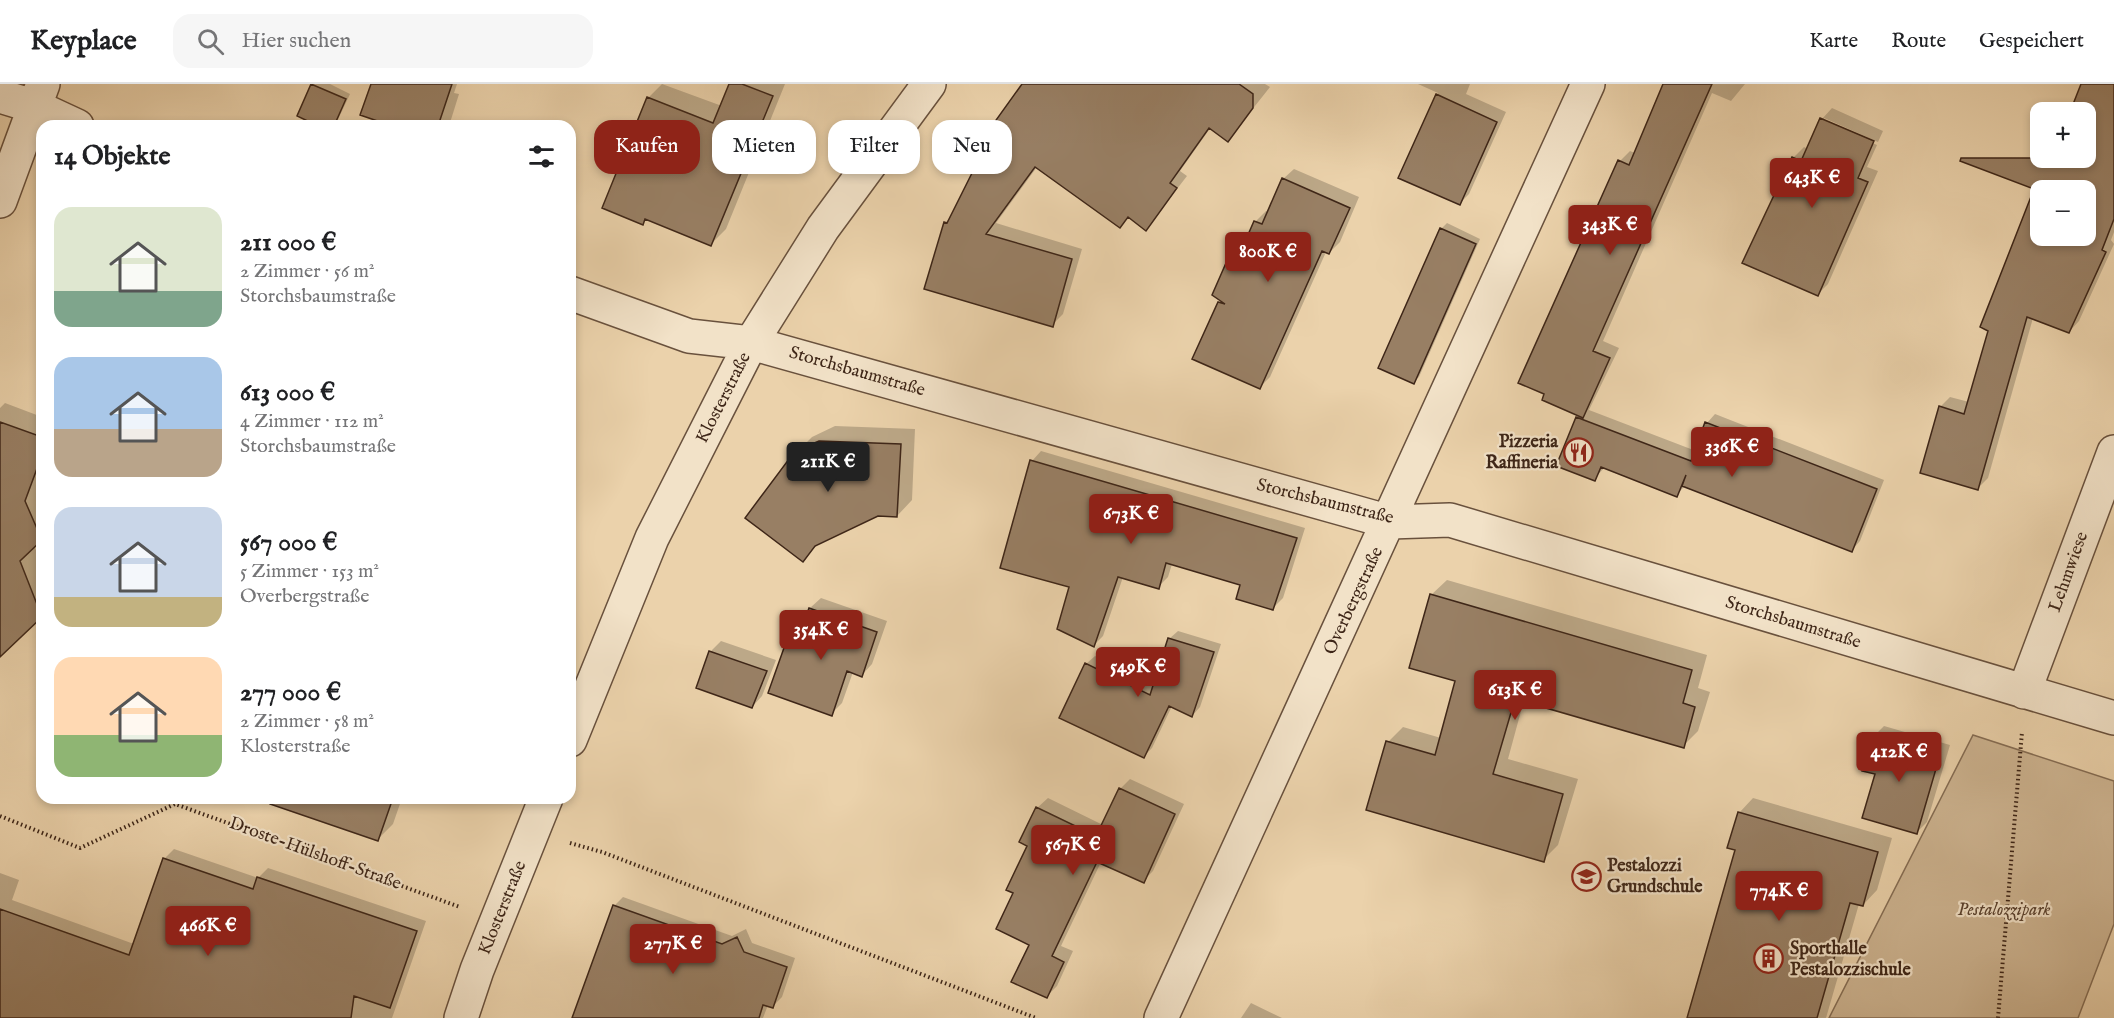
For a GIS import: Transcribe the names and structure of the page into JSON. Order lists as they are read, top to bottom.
{
  "streets": {
    "street": [
      "Storchsbaumstraße",
      "Klosterstraße",
      "Lehmwiese",
      "Overbergstraße"
    ],
    "path": ["Droste-Hülshoff-Straße"]
  },
  "crossings": [
    ["Storchsbaumstraße", "Klosterstraße"],
    ["Storchsbaumstraße", "Lehmwiese"],
    ["Storchsbaumstraße", "Overbergstraße"],
    ["Klosterstraße", "Droste-Hülshoff-Straße"]
  ],
  "parks": ["Pestalozzipark"],
  "places": {
    "restaurant": ["Pizzeria Raffineria"],
    "school or university": ["Pestalozzi Grundschule"],
    "building": ["Sporthalle Pestalozzischule"]
  },
  "page": {
    "header": "Keyplace",
    "search": "Hier suchen",
    "nav": ["Karte", "Route", "Gespeichert"],
    "map_buttons": ["+", "−"],
    "chip": [
      "Kaufen",
      "Mieten",
      "Filter",
      "Neu"
    ],
    "heading": "14 Objekte",
    "price": [
      "643K €",
      "343K €",
      "800K €",
      "336K €",
      "211K €",
      "673K €",
      "354K €",
      "549K €",
      "613K €",
      "412K €",
      "567K €",
      "774K €",
      "466K €",
      "277K €"
    ],
    "list": [
      {
        "name": "211 000 €",
        "note": "2 Zimmer · 56 m² · Storchsbaumstraße"
      },
      {
        "name": "613 000 €",
        "note": "4 Zimmer · 112 m² · Storchsbaumstraße"
      },
      {
        "name": "567 000 €",
        "note": "5 Zimmer · 153 m² · Overbergstraße"
      },
      {
        "name": "277 000 €",
        "note": "2 Zimmer · 58 m² · Klosterstraße"
      }
    ]
  }
}
